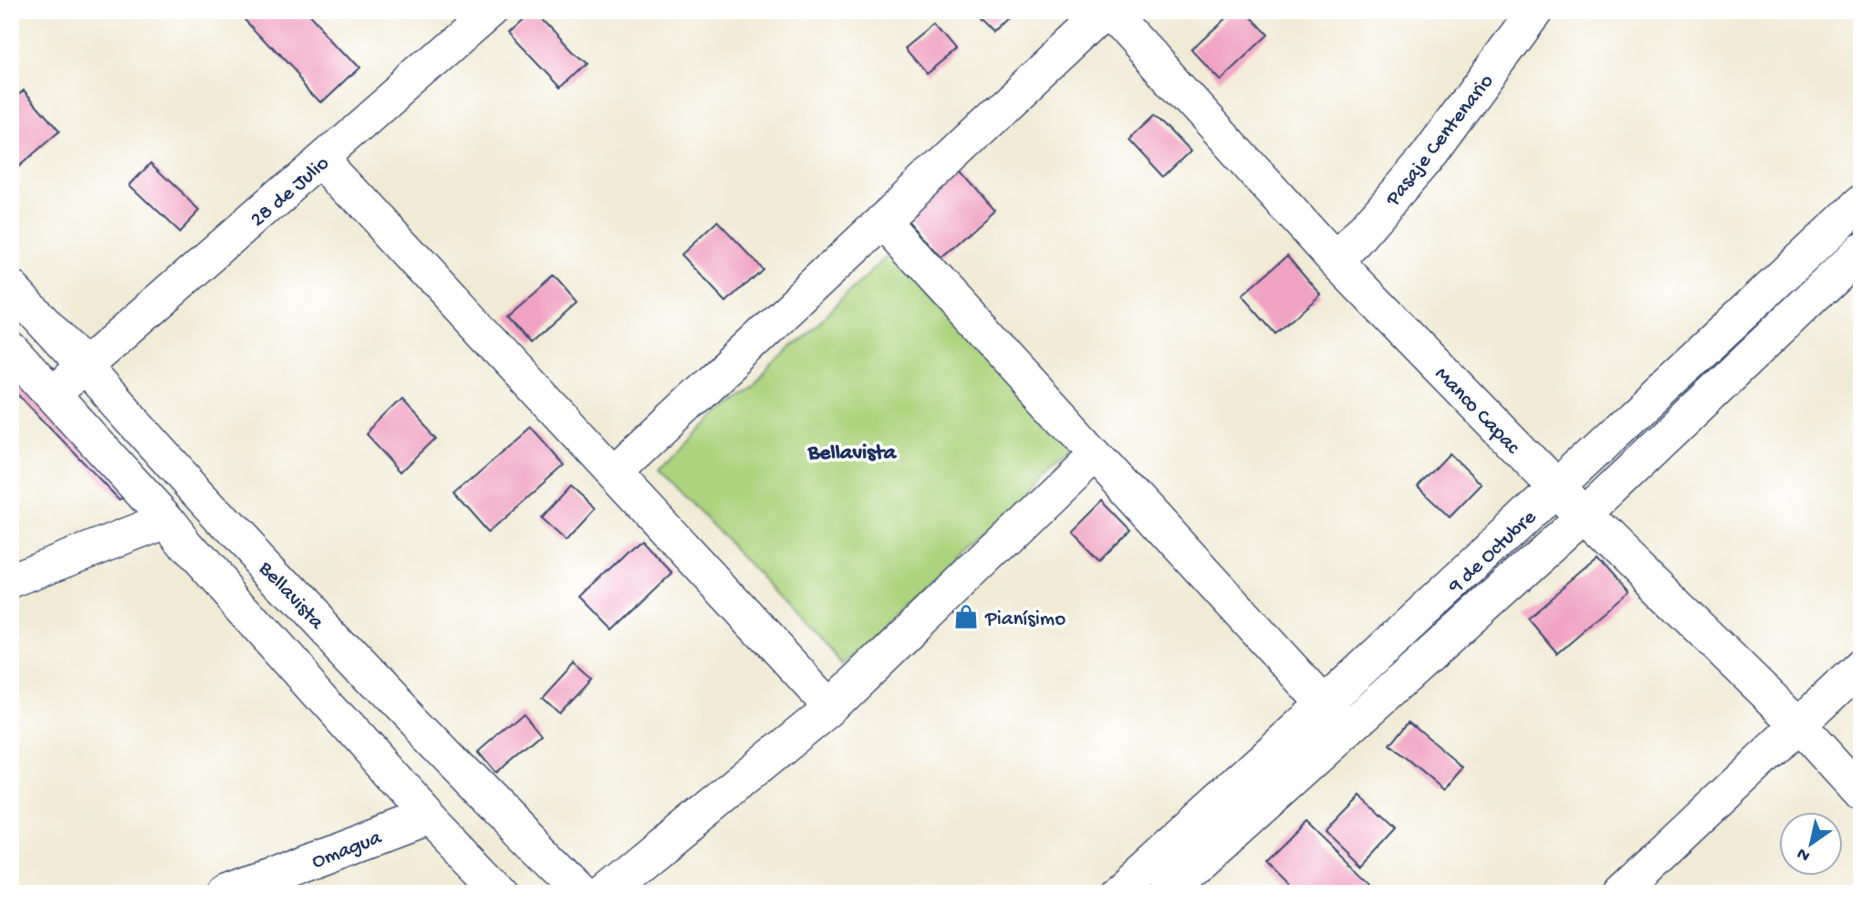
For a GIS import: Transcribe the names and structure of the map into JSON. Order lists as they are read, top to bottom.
{
  "streets": {
    "street": [
      "Pasaje Centenario",
      "28 de Julio",
      "Manco Capac",
      "9 de Octubre",
      "Bellavista",
      "Omagua"
    ]
  },
  "crossings": [
    ["Pasaje Centenario", "Manco Capac"],
    ["28 de Julio", "Bellavista"],
    ["Manco Capac", "9 de Octubre"]
  ],
  "districts": ["Bellavista"],
  "places": {
    "shop": ["Pianísimo"]
  },
  "north": "bottom left"
}
